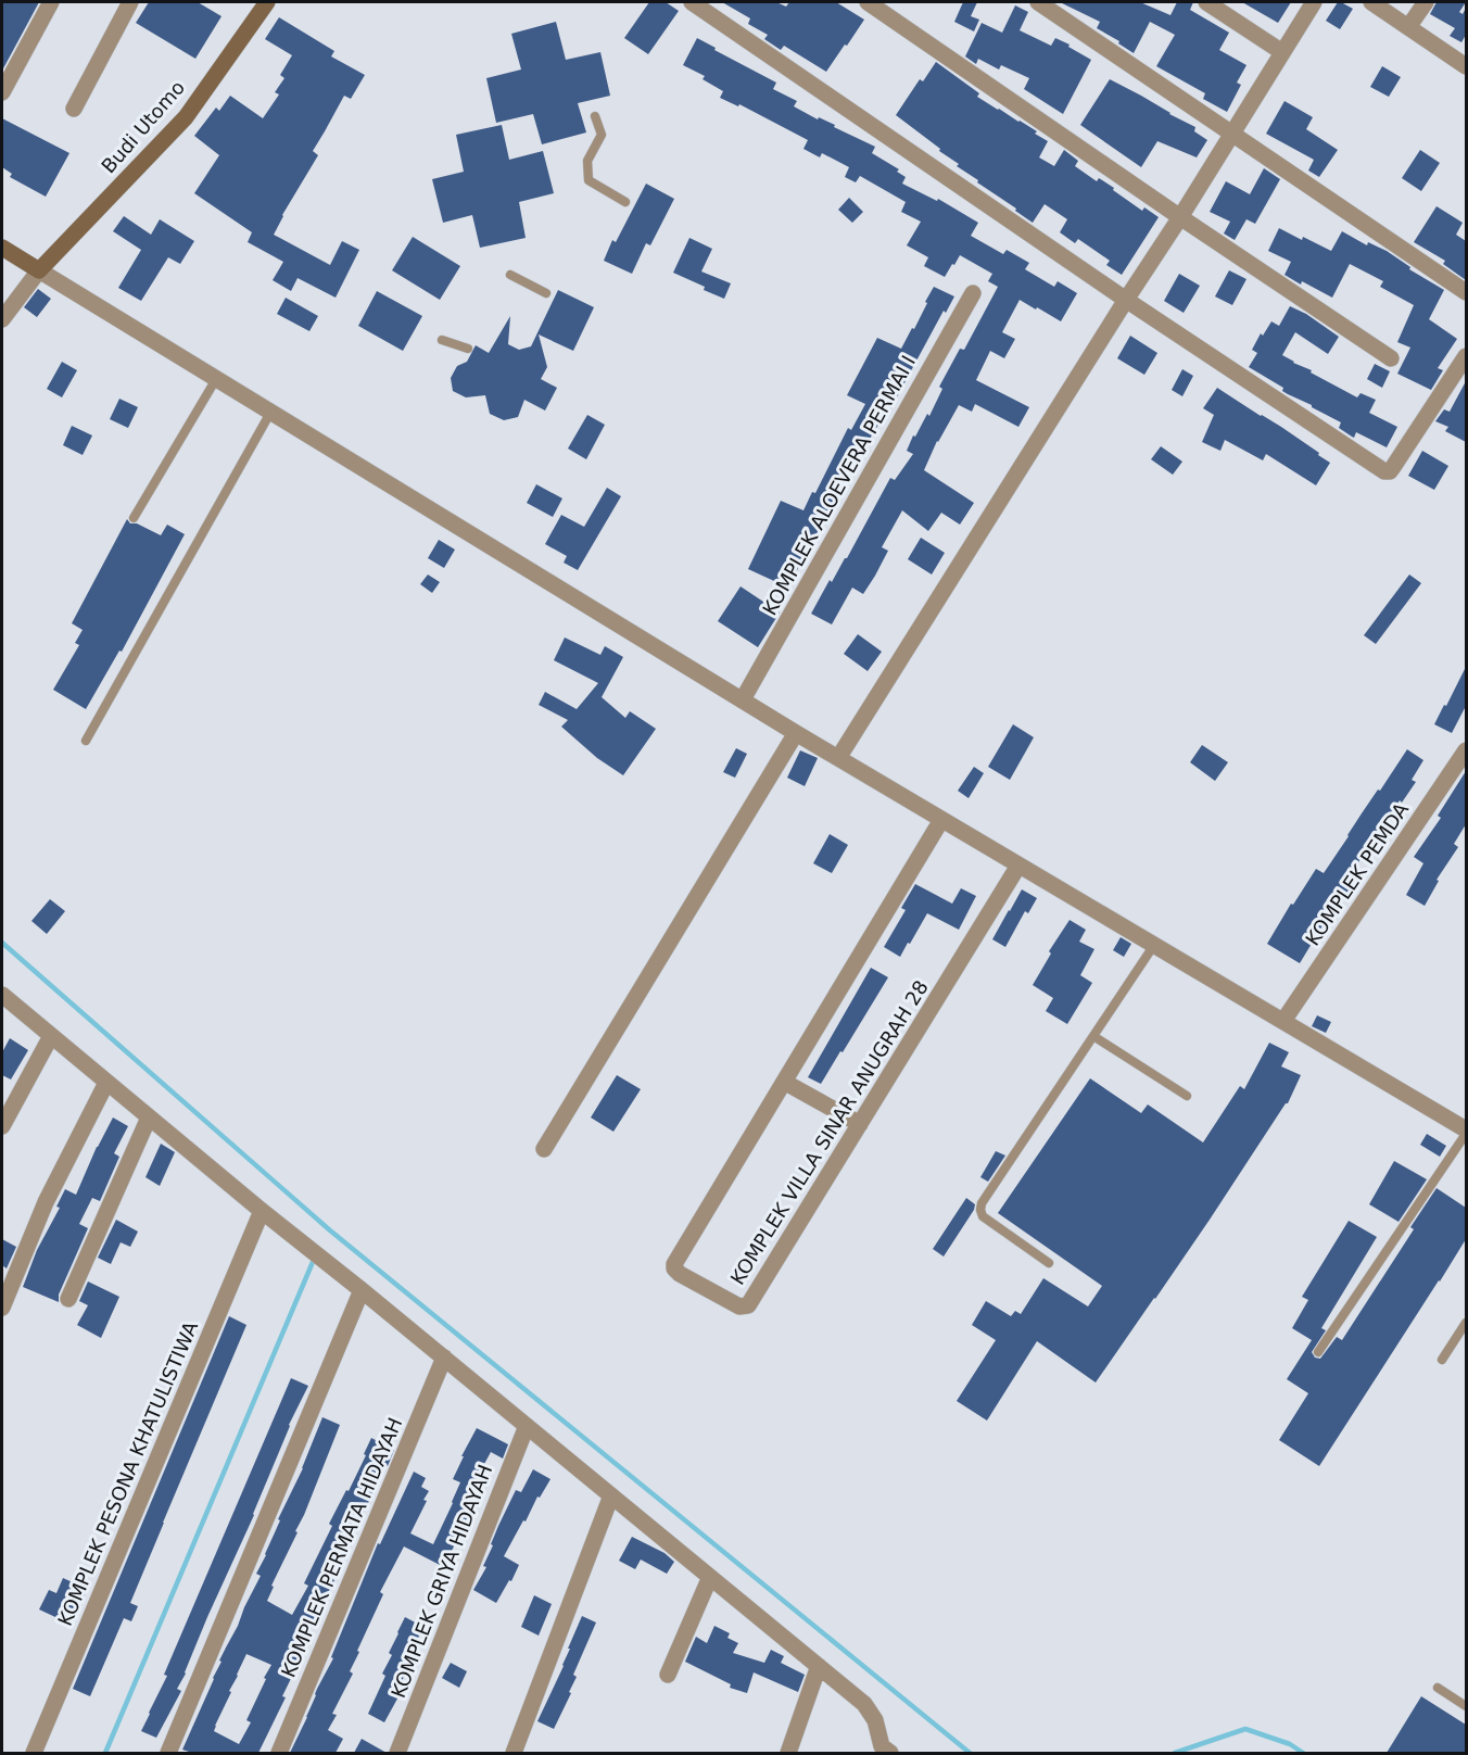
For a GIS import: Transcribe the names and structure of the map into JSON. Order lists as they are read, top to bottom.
{
  "streets": {
    "street": [
      "Budi Utomo",
      "KOMPLEK ALOEVERA PERMAI I",
      "KOMPLEK PEMDA",
      "KOMPLEK VILLA SINAR ANUGRAH 28",
      "KOMPLEK PESONA KHATULISTIWA",
      "KOMPLEK PERMATA HIDAYAH",
      "KOMPLEK GRIYA HIDAYAH"
    ]
  }
}
